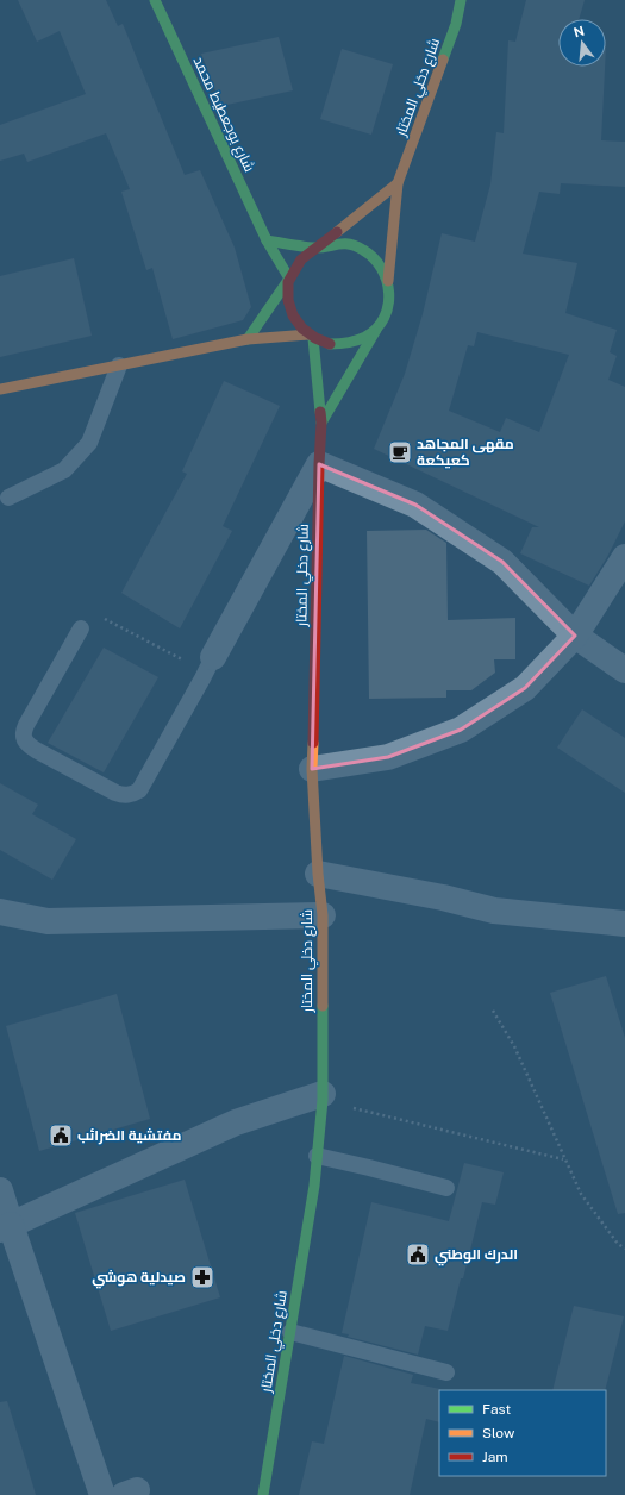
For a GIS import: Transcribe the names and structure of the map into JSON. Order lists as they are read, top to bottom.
{
  "streets": {
    "main road": ["شارع دخلي المختار", "شارع بوجعطيط محمد"]
  },
  "crossings": [
    ["شارع دخلي المختار", "شارع بوجعطيط محمد"]
  ],
  "places": {
    "cafe": ["مقهى المجاهد كعيكعة"],
    "public building": ["مفتشية الضرائب", "الدرك الوطني"],
    "pharmacy": ["صيدلية هوشي"]
  },
  "legend": ["Fast", "Slow", "Jam"],
  "north": "top"
}
